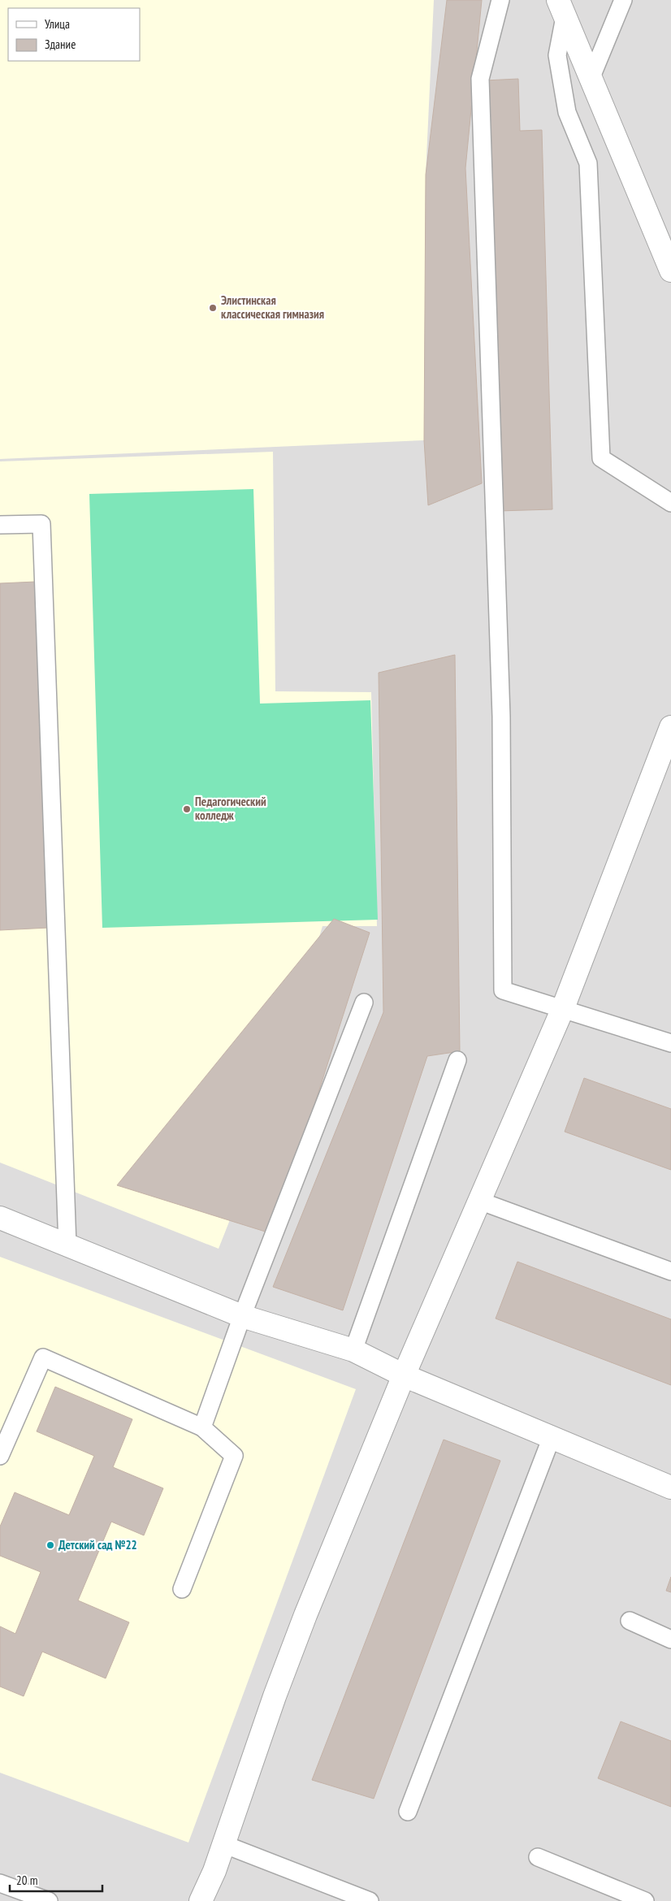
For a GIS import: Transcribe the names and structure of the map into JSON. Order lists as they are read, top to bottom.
{
  "places": ["Элистинская классическая гимназия", "Педагогический колледж", "Детский сад №22"],
  "legend": ["Улица", "Здание"],
  "scale_bar": "20 m"
}
